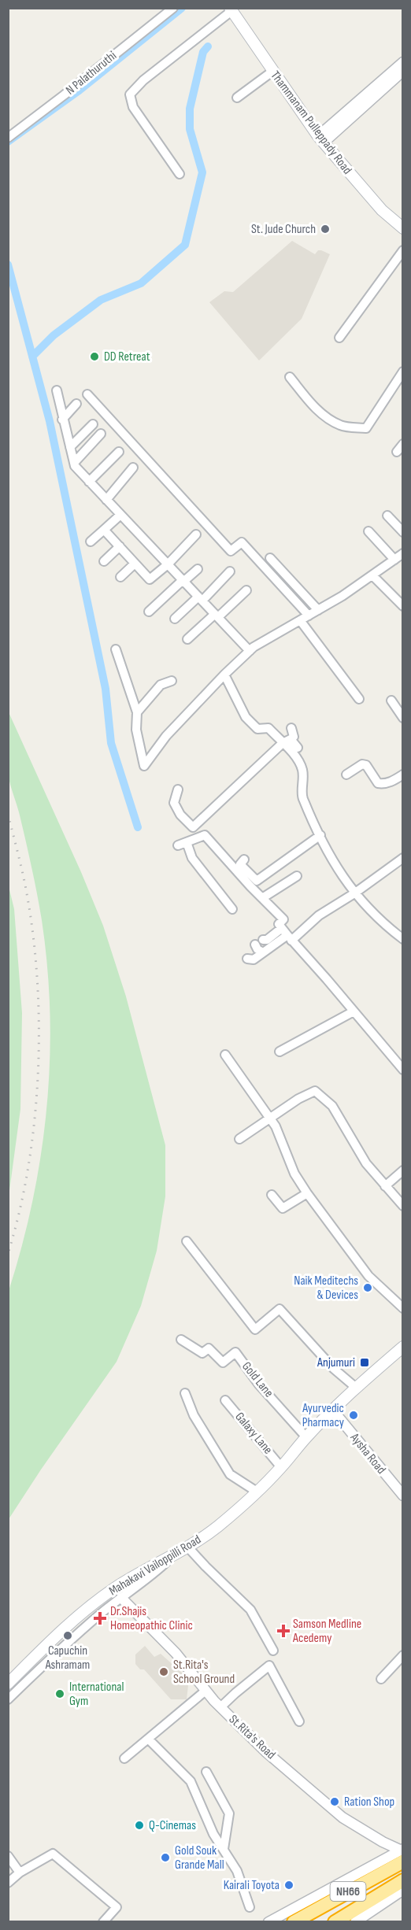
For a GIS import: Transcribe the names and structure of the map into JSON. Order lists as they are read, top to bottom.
{
  "streets": {
    "highway": ["NH66"],
    "main road": ["Thammanam Pulleppady Road", "Mahakavi Vailoppilli Road"],
    "street": [
      "N Palathuruthi",
      "Gold Lane",
      "Galaxy Lane",
      "Aysha Road",
      "St.Rita's Road"
    ]
  },
  "crossings": [
    ["Gold Lane", "Mahakavi Vailoppilli Road"],
    ["Galaxy Lane", "Mahakavi Vailoppilli Road"],
    ["Aysha Road", "Mahakavi Vailoppilli Road"],
    ["St.Rita's Road", "NH66"]
  ],
  "places": {
    "other": [
      "St. Jude Church",
      "DD Retreat",
      "Naik Meditechs & Devices",
      "Ayurvedic Pharmacy",
      "Capuchin Ashramam",
      "St.Rita's School Ground",
      "International Gym",
      "Ration Shop",
      "Q-Cinemas",
      "Gold Souk Grande Mall",
      "Kairali Toyota"
    ],
    "transit": ["Anjumuri"],
    "health": ["Dr.Shajis Homeopathic Clinic", "Samson Medline Acedemy"]
  }
}
